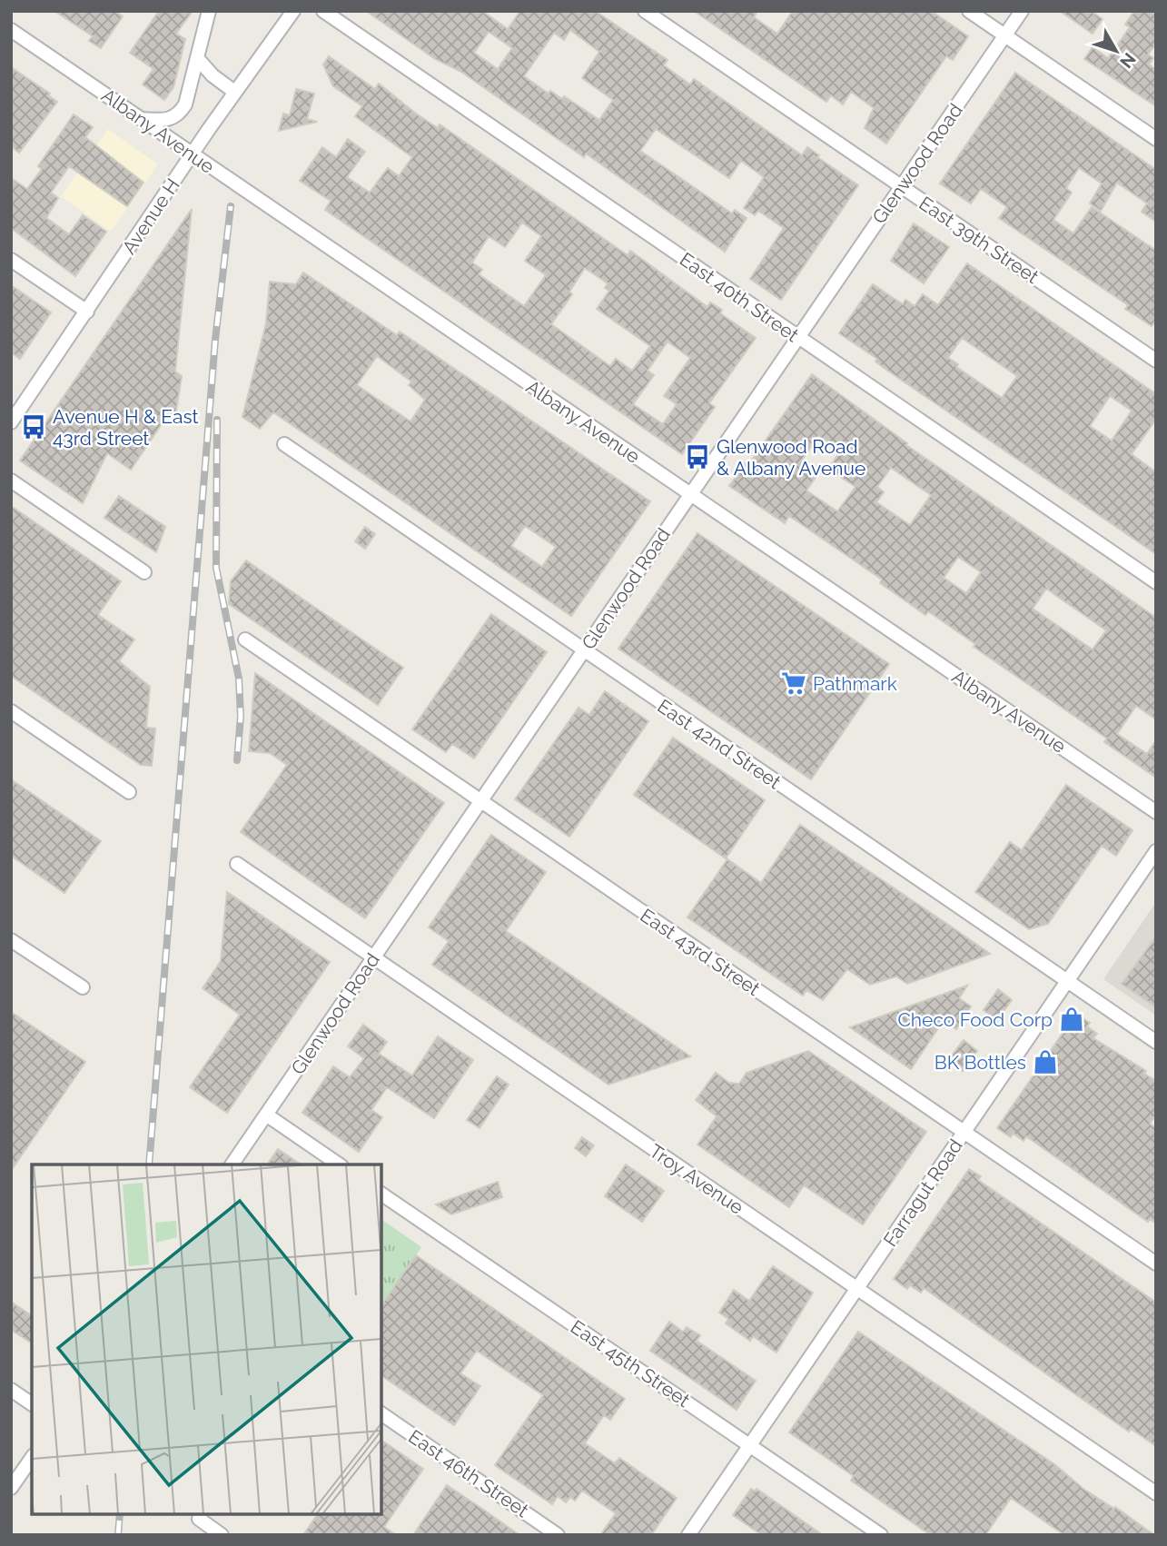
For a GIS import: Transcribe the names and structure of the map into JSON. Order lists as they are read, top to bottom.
{
  "streets": {
    "street": [
      "Albany Avenue",
      "Glenwood Road",
      "Avenue H",
      "East 39th Street",
      "East 40th Street",
      "East 42nd Street",
      "East 43rd Street",
      "Troy Avenue",
      "Farragut Road",
      "East 45th Street",
      "East 46th Street"
    ]
  },
  "crossings": [
    ["Albany Avenue", "Glenwood Road"],
    ["Albany Avenue", "Avenue H"],
    ["Glenwood Road", "East 39th Street"],
    ["Glenwood Road", "East 40th Street"],
    ["Glenwood Road", "East 42nd Street"],
    ["Glenwood Road", "East 43rd Street"],
    ["Glenwood Road", "Troy Avenue"],
    ["East 42nd Street", "Farragut Road"],
    ["East 43rd Street", "Farragut Road"],
    ["Troy Avenue", "Farragut Road"],
    ["Farragut Road", "East 45th Street"]
  ],
  "places": {
    "bus stop": ["Avenue H & East 43rd Street", "Glenwood Road & Albany Avenue"],
    "supermarket": ["Pathmark"],
    "shop": ["Checo Food Corp", "BK Bottles"]
  },
  "north": "bottom right"
}
